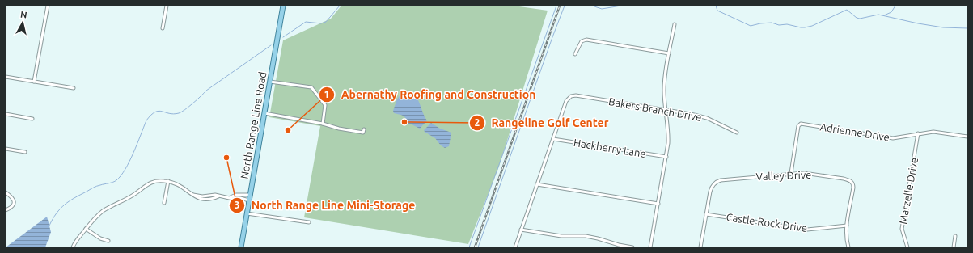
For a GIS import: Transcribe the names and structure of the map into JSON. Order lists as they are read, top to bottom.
{
  "streets": {
    "main road": ["North Range Line Road"],
    "street": [
      "Bakers Branch Drive",
      "Adrienne Drive",
      "Hackberry Lane",
      "Valley Drive",
      "Marzelle Drive",
      "Castle Rock Drive"
    ]
  },
  "crossings": [
    ["Bakers Branch Drive", "Hackberry Lane"],
    ["Adrienne Drive", "Valley Drive"],
    ["Adrienne Drive", "Marzelle Drive"],
    ["Valley Drive", "Castle Rock Drive"]
  ],
  "places": ["Rangeline Golf Center", "Abernathy Roofing and Construction", "North Range Line Mini-Storage"],
  "north": "top"
}
